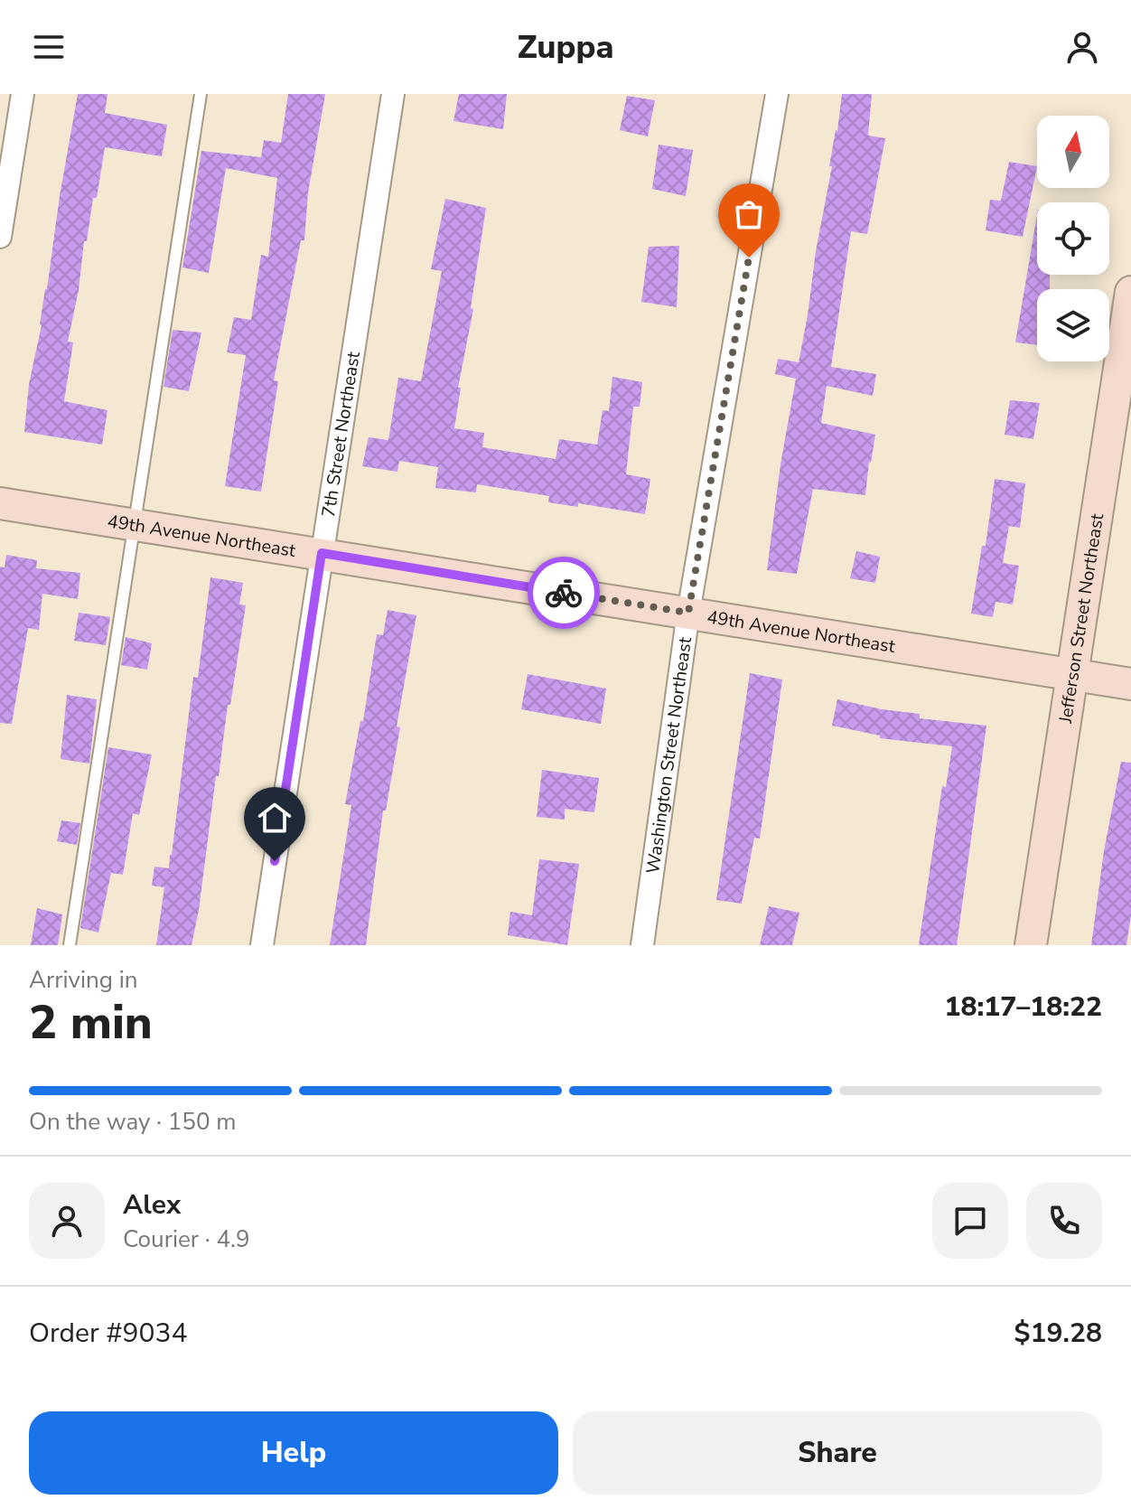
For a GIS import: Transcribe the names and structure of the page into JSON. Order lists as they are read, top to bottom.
{
  "streets": {
    "street": [
      "7th Street Northeast",
      "49th Avenue Northeast",
      "Jefferson Street Northeast",
      "Washington Street Northeast"
    ]
  },
  "crossings": [
    ["7th Street Northeast", "49th Avenue Northeast"],
    ["49th Avenue Northeast", "Jefferson Street Northeast"],
    ["49th Avenue Northeast", "Washington Street Northeast"]
  ],
  "north": "top",
  "page": {
    "header": "Zuppa",
    "heading": ["2 min", "Arriving in", "18:17–18:22"],
    "panel": [
      "Alex",
      "Courier · 4.9",
      "Order #9034",
      "$19.28"
    ],
    "bar": "On the way · 150 m",
    "buttons": ["Help", "Share"]
  }
}
